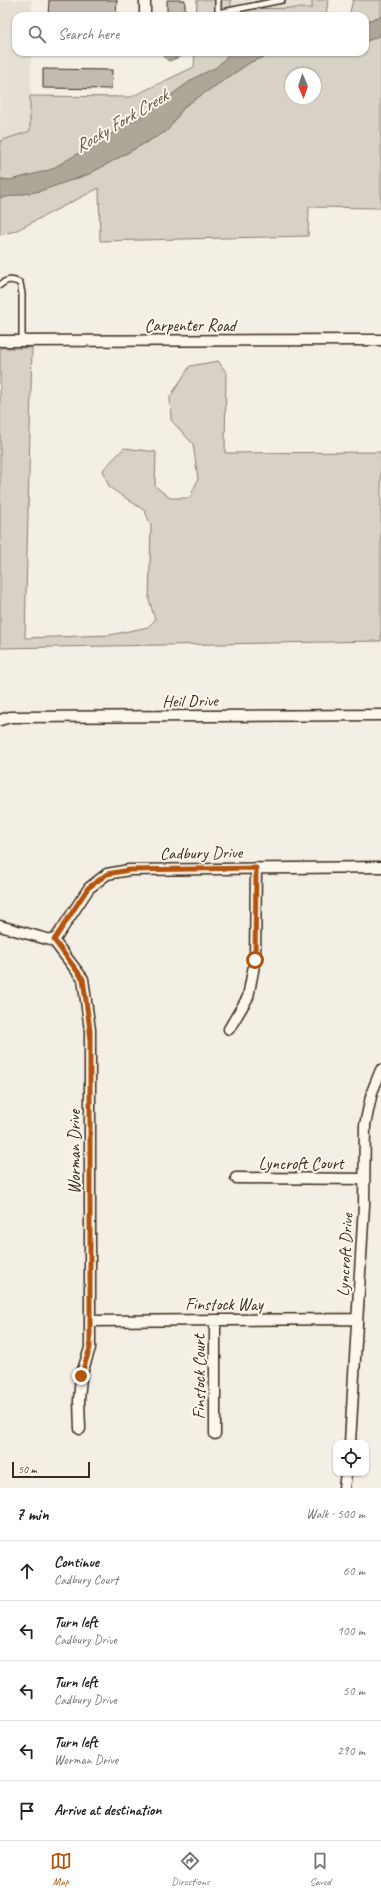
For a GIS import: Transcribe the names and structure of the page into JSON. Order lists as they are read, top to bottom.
{
  "streets": {
    "street": [
      "Carpenter Road",
      "Heil Drive",
      "Cadbury Drive",
      "Worman Drive",
      "Lyncroft Court",
      "Lyncroft Drive",
      "Finstock Way",
      "Finstock Court"
    ]
  },
  "crossings": [
    ["Cadbury Drive", "Worman Drive"],
    ["Worman Drive", "Finstock Way"],
    ["Lyncroft Court", "Lyncroft Drive"],
    ["Lyncroft Drive", "Finstock Way"],
    ["Finstock Way", "Finstock Court"]
  ],
  "water": ["Rocky Fork Creek"],
  "scale_bar": "50 m",
  "north": "bottom",
  "page": {
    "search": "Search here",
    "scale": "50 m",
    "heading": ["7 min", "Walk · 500 m"],
    "list": [
      ["Continue", "Cadbury Court", "60 m"],
      ["Turn left", "Cadbury Drive", "100 m"],
      ["Turn left", "Cadbury Drive", "50 m"],
      ["Turn left", "Worman Drive", "290 m"],
      "Arrive at destination"
    ],
    "nav": ["Map", "Directions", "Saved"]
  }
}
